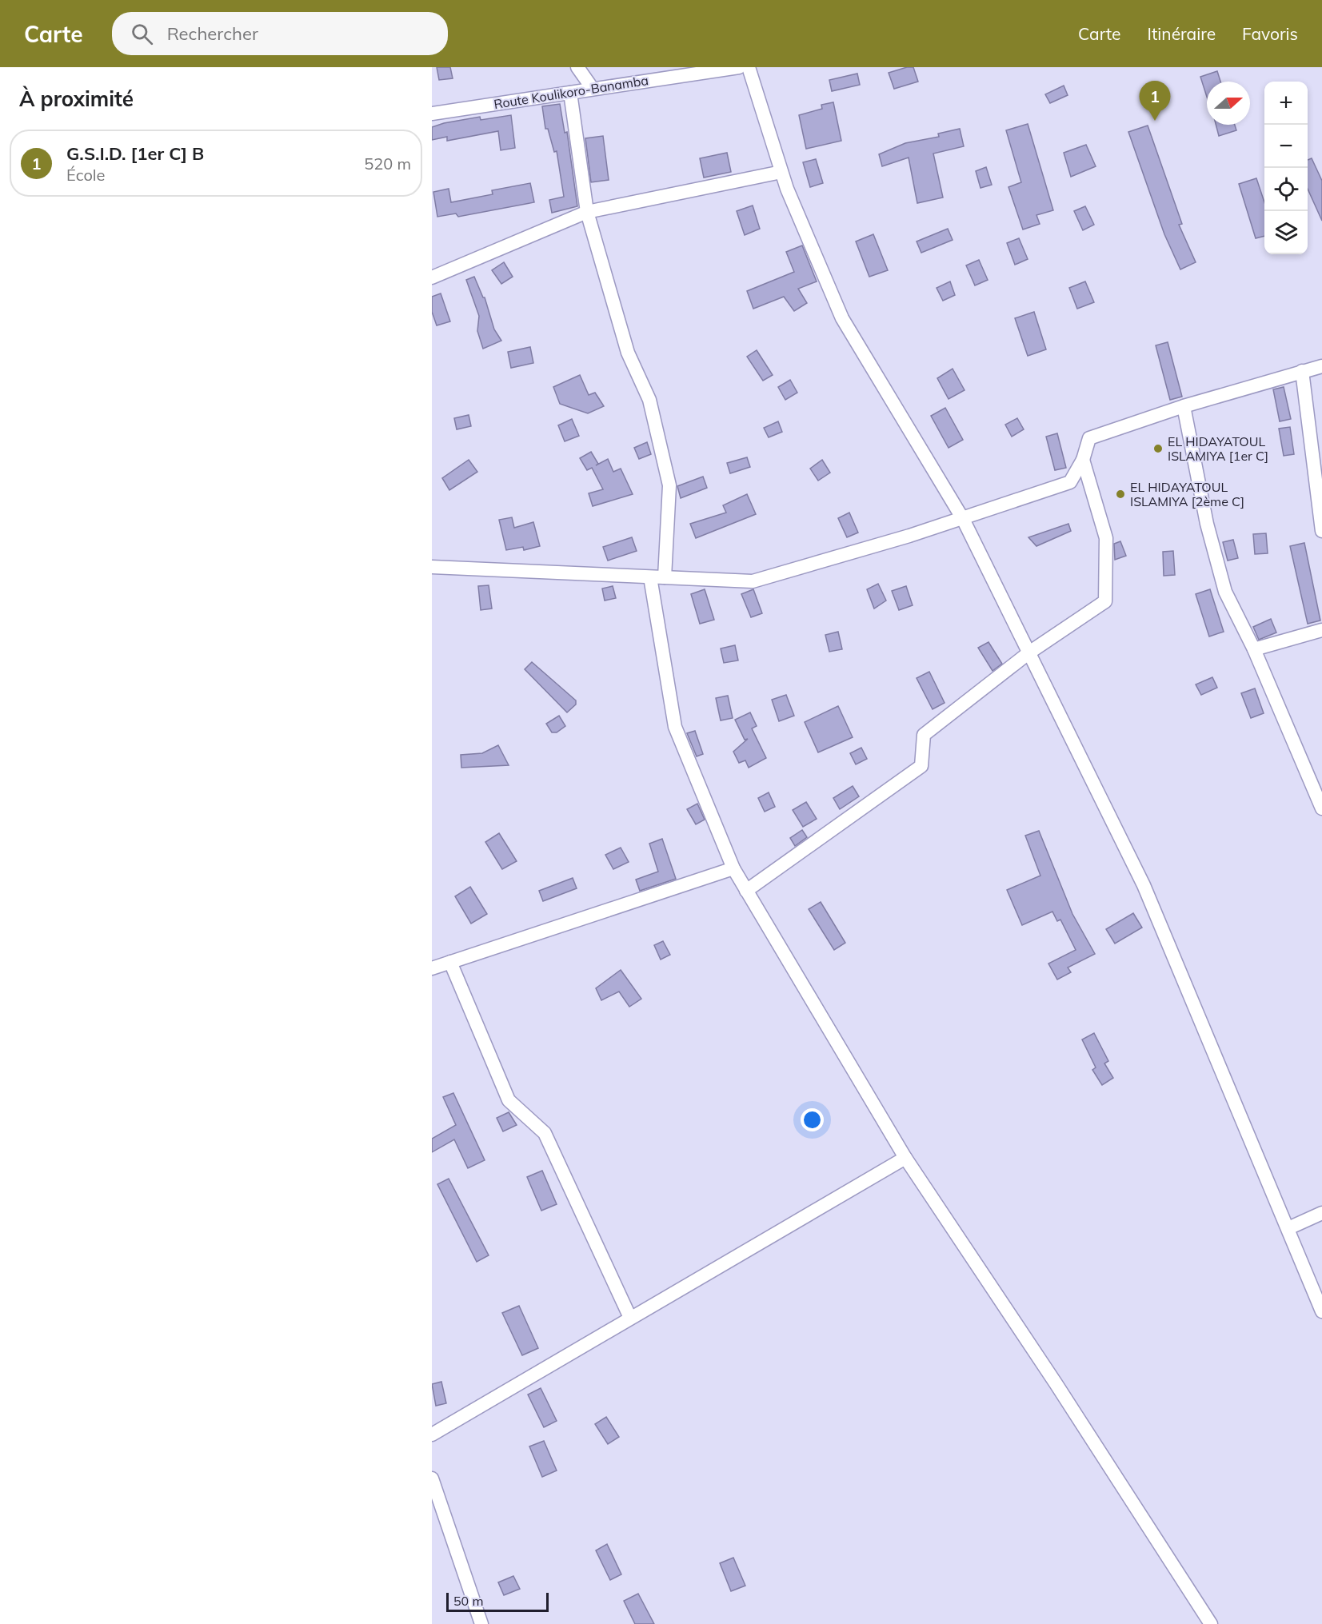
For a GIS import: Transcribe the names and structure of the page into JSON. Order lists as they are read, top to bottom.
{
  "streets": {
    "street": ["Route Koulikoro-Banamba"]
  },
  "places": ["EL HIDAYATOUL ISLAMIYA [1er C]", "EL HIDAYATOUL ISLAMIYA [2ème C]"],
  "scale_bar": "50 m",
  "north": "right",
  "page": {
    "header": "Carte",
    "search": "Rechercher",
    "nav": ["Carte", "Itinéraire", "Favoris"],
    "heading": "À proximité",
    "pins": "1",
    "map_buttons": ["+", "−"],
    "list": [
      {
        "mark": "1",
        "name": "G.S.I.D. [1er C] B",
        "note": "École",
        "value": "520 m"
      }
    ],
    "scale": "50 m"
  }
}
